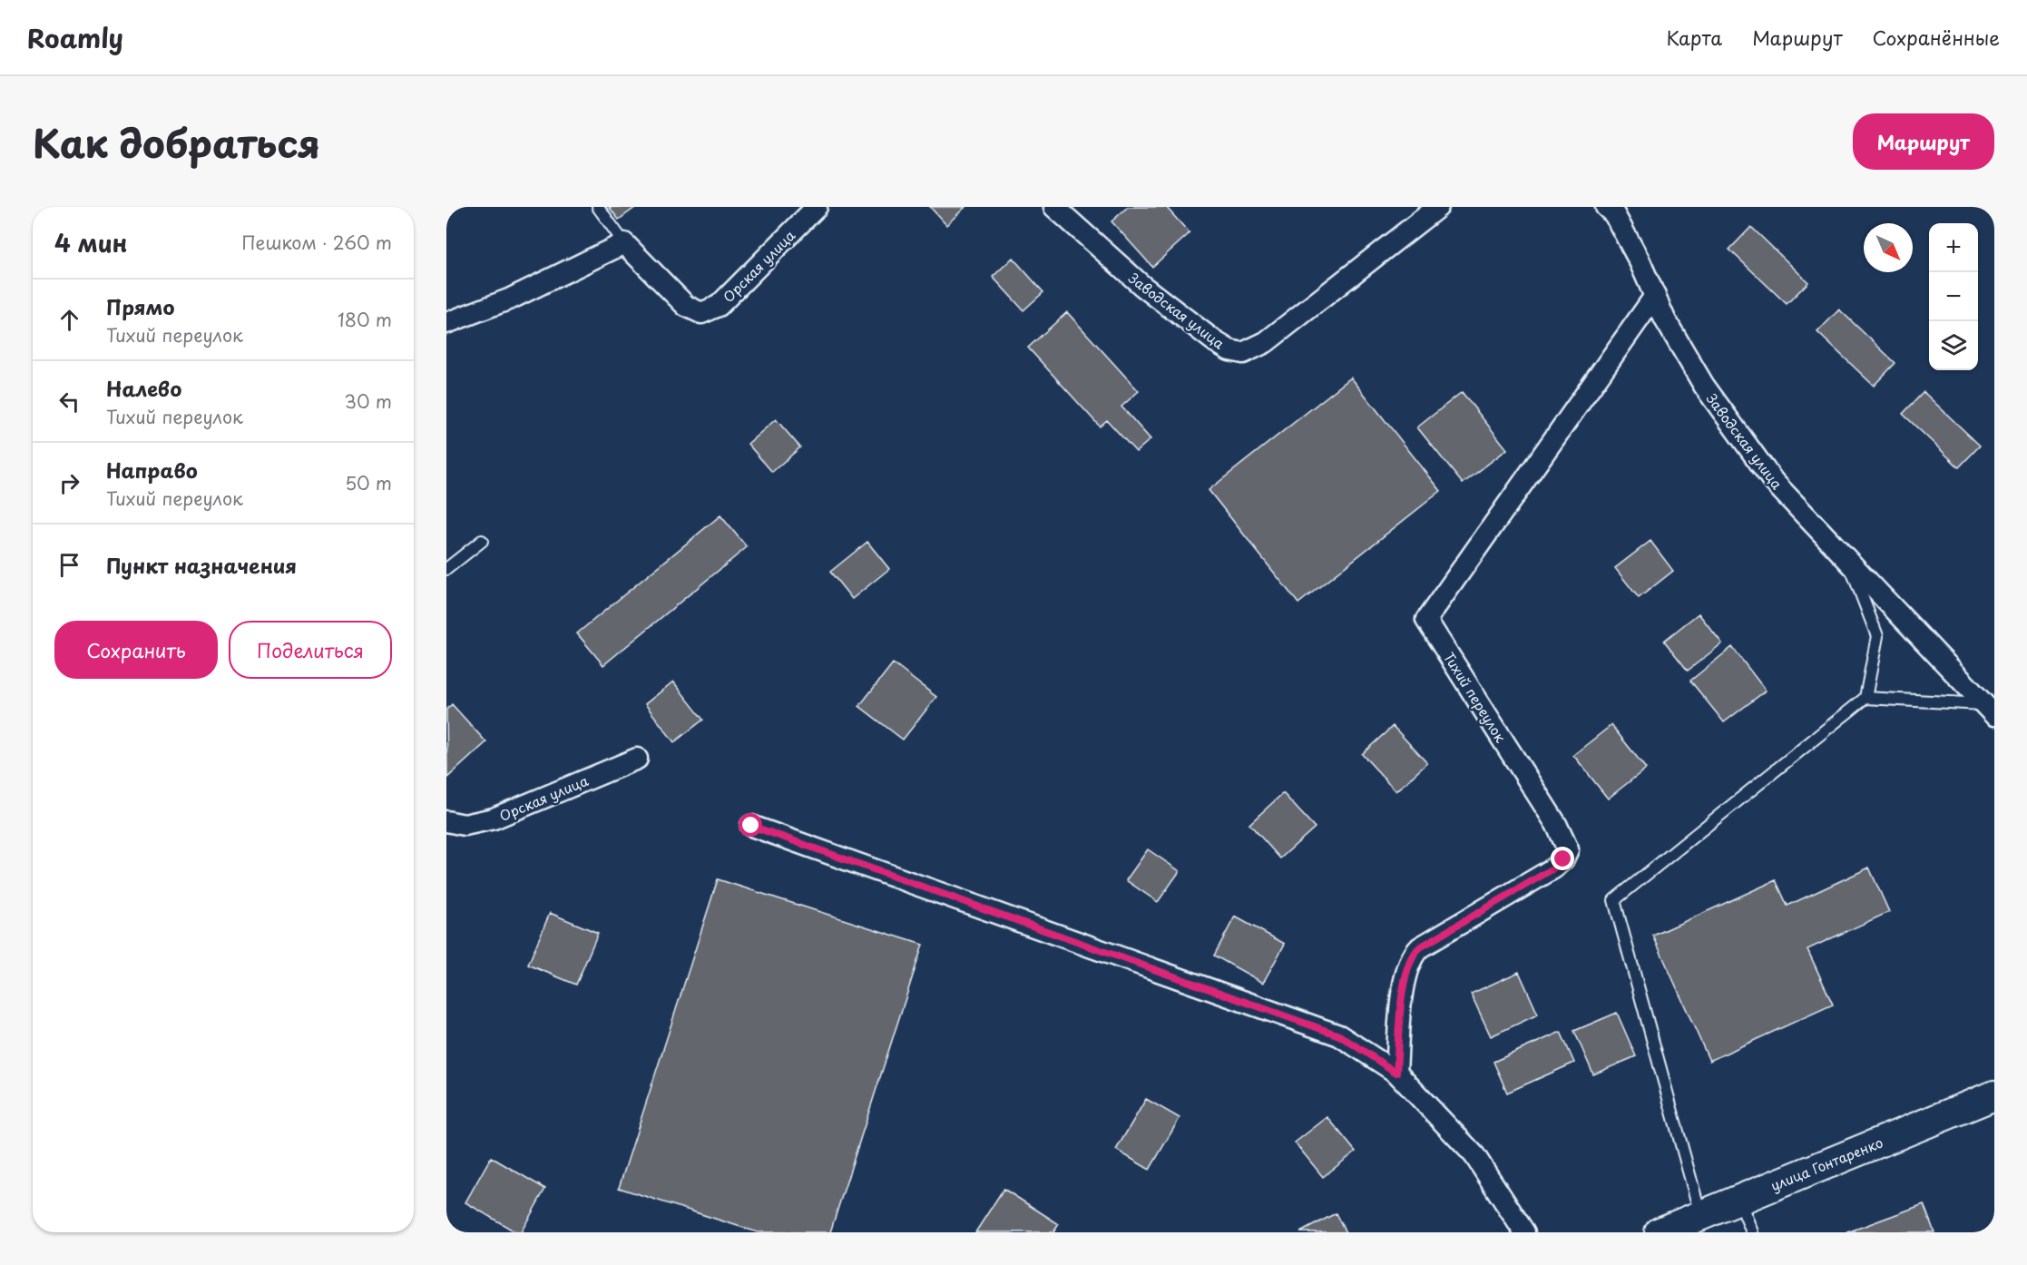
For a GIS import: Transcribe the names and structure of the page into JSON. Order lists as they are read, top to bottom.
{
  "streets": {
    "street": [
      "Орская улица",
      "Заводская улица",
      "Тихий переулок",
      "улица Гонтаренко"
    ]
  },
  "crossings": [
    ["Заводская улица", "Тихий переулок"]
  ],
  "north": "bottom right",
  "page": {
    "header": "Roamly",
    "nav": ["Карта", "Маршрут", "Сохранённые"],
    "title": "Как добраться",
    "buttons": [
      "Маршрут",
      ["Сохранить", "Поделиться"]
    ],
    "heading": ["4 мин", "Пешком · 260 m"],
    "map_buttons": ["+", "−"],
    "list": [
      ["Прямо", "Тихий переулок", "180 m"],
      ["Налево", "Тихий переулок", "30 m"],
      ["Направо", "Тихий переулок", "50 m"],
      "Пункт назначения"
    ]
  }
}
